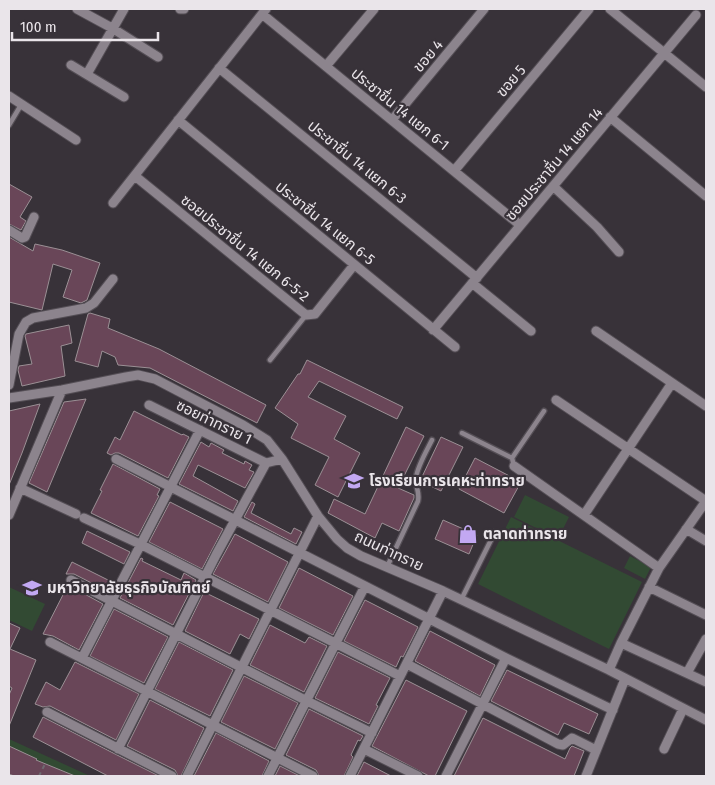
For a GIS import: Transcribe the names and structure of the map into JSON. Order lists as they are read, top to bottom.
{
  "streets": {
    "street": [
      "ขอย 4",
      "ฃอย 5",
      "ประชาชื่น 14 แยก 6-1",
      "ประชาชื่น 14 แยก 6-3",
      "ซอยประชาชื่น 14 แยก 14",
      "ประชาชื่น 14 แยก 6-5",
      "ซอยประชาชื่น 14 แยก 6-5-2",
      "ซอยท่าทราย 1",
      "ถนนท่าทราย"
    ]
  },
  "crossings": [
    ["ขอย 4", "ประชาชื่น 14 แยก 6-1"],
    ["ฃอย 5", "ประชาชื่น 14 แยก 6-1"],
    ["ประชาชื่น 14 แยก 6-1", "ซอยประชาชื่น 14 แยก 14"],
    ["ประชาชื่น 14 แยก 6-3", "ซอยประชาชื่น 14 แยก 14"],
    ["ซอยประชาชื่น 14 แยก 14", "ประชาชื่น 14 แยก 6-5"],
    ["ประชาชื่น 14 แยก 6-5", "ซอยประชาชื่น 14 แยก 6-5-2"]
  ],
  "places": {
    "school or university": ["โรงเรียนการเคหะท่าทราย", "มหาวิทยาลัยธุรกิจบัณฑิตย์"],
    "shop": ["ตลาดท่าทราย"]
  },
  "scale_bar": "100 m"
}
